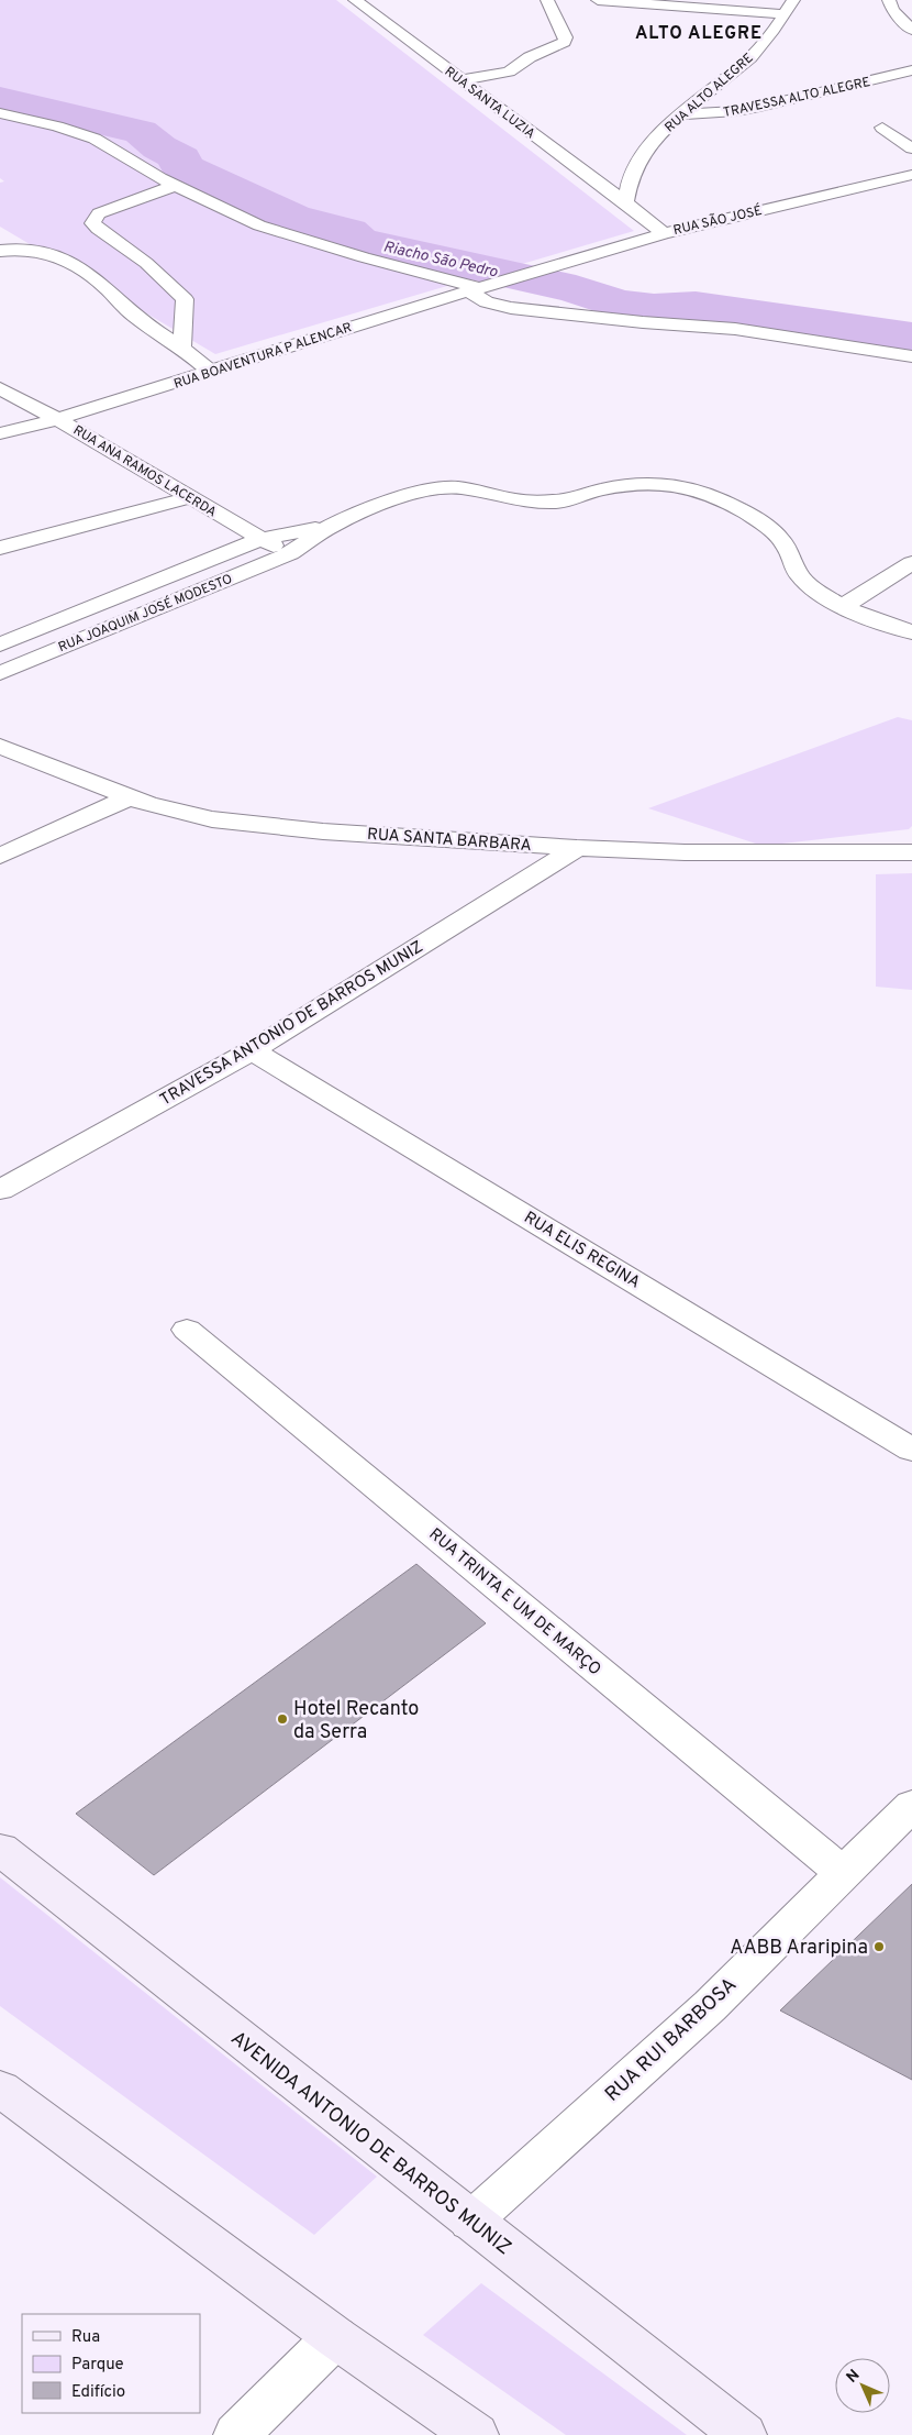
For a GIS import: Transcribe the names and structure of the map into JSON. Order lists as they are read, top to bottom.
{
  "streets": {
    "main road": ["AVENIDA ANTONIO DE BARROS MUNIZ"],
    "street": [
      "RUA ALTO ALEGRE",
      "TRAVESSA ALTO ALEGRE",
      "RUA SANTA LUZIA",
      "RUA SÃO JOSÉ",
      "RUA BOAVENTURA P ALENCAR",
      "RUA ANA RAMOS LACERDA",
      "RUA JOAQUIM JOSÉ MODESTO",
      "RUA SANTA BARBARA",
      "TRAVESSA ANTONIO DE BARROS MUNIZ",
      "RUA ELIS REGINA",
      "RUA TRINTA E UM DE MARÇO",
      "RUA RUI BARBOSA"
    ]
  },
  "crossings": [
    ["RUA ALTO ALEGRE", "TRAVESSA ALTO ALEGRE"],
    ["RUA ALTO ALEGRE", "RUA SANTA LUZIA"],
    ["RUA SÃO JOSÉ", "RUA BOAVENTURA P ALENCAR"],
    ["RUA BOAVENTURA P ALENCAR", "RUA ANA RAMOS LACERDA"],
    ["RUA ANA RAMOS LACERDA", "RUA JOAQUIM JOSÉ MODESTO"],
    ["RUA SANTA BARBARA", "TRAVESSA ANTONIO DE BARROS MUNIZ"],
    ["TRAVESSA ANTONIO DE BARROS MUNIZ", "RUA ELIS REGINA"],
    ["RUA TRINTA E UM DE MARÇO", "RUA RUI BARBOSA"],
    ["RUA RUI BARBOSA", "AVENIDA ANTONIO DE BARROS MUNIZ"]
  ],
  "districts": ["ALTO ALEGRE"],
  "water": ["Riacho São Pedro"],
  "places": ["Hotel Recanto da Serra", "AABB Araripina"],
  "legend": ["Rua", "Parque", "Edifício"],
  "north": "top left"
}
